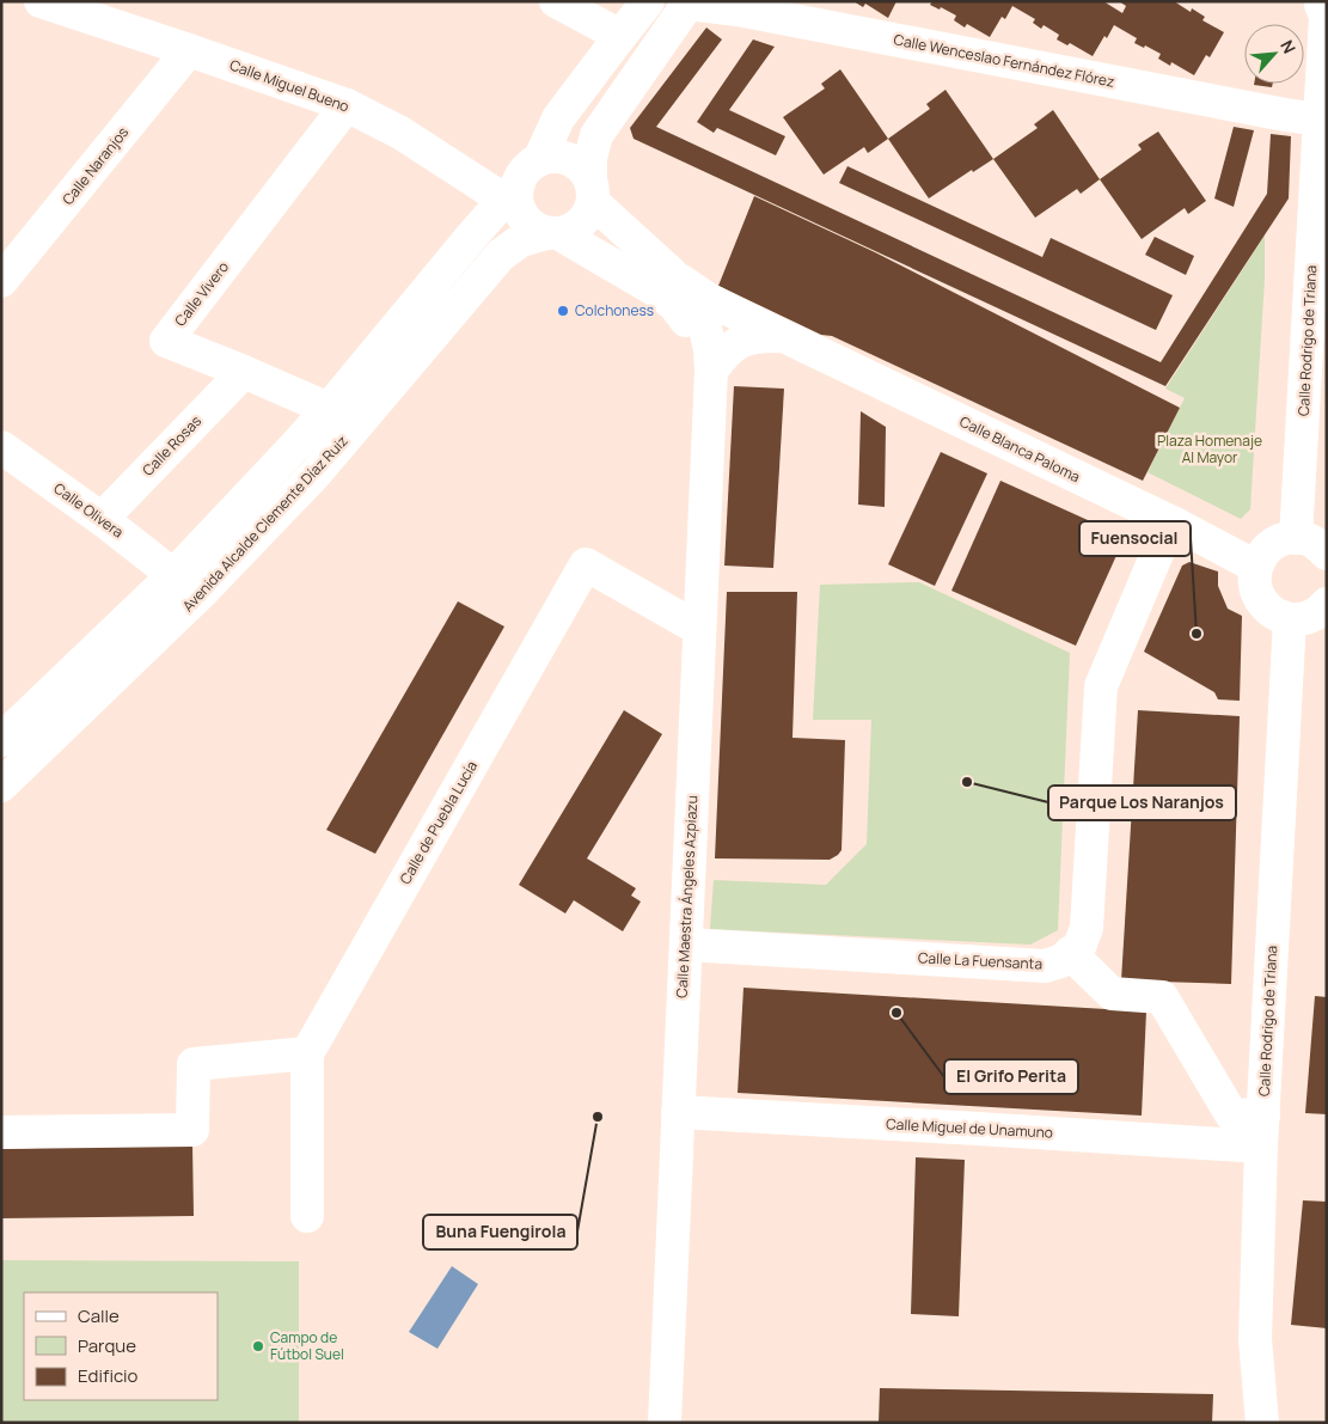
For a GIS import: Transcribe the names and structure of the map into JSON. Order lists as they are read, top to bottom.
{
  "streets": {
    "street": [
      "Calle Wenceslao Fernández Flórez",
      "Calle Miguel Bueno",
      "Calle Naranjos",
      "Calle Vivero",
      "Calle Rodrigo de Triana",
      "Calle Rosas",
      "Calle Blanca Paloma",
      "Calle Olivera",
      "Avenida Alcalde Clemente Díaz Ruiz",
      "Calle de Puebla Lucía",
      "Calle Maestra Ángeles Azpiazu",
      "Calle La Fuensanta",
      "Calle Miguel de Unamuno"
    ]
  },
  "crossings": [
    ["Calle Wenceslao Fernández Flórez", "Calle Rodrigo de Triana"],
    ["Calle Miguel Bueno", "Calle Naranjos"],
    ["Calle Miguel Bueno", "Calle Vivero"],
    ["Calle Miguel Bueno", "Avenida Alcalde Clemente Díaz Ruiz"],
    ["Calle Miguel Bueno", "Calle Maestra Ángeles Azpiazu"],
    ["Calle Vivero", "Calle Rosas"],
    ["Calle Vivero", "Avenida Alcalde Clemente Díaz Ruiz"],
    ["Calle Rodrigo de Triana", "Calle Miguel de Unamuno"],
    ["Calle Rosas", "Calle Olivera"],
    ["Calle Blanca Paloma", "Calle Maestra Ángeles Azpiazu"],
    ["Calle Blanca Paloma", "Calle La Fuensanta"],
    ["Calle Olivera", "Avenida Alcalde Clemente Díaz Ruiz"],
    ["Avenida Alcalde Clemente Díaz Ruiz", "Calle Maestra Ángeles Azpiazu"],
    ["Calle de Puebla Lucía", "Calle Maestra Ángeles Azpiazu"],
    ["Calle Maestra Ángeles Azpiazu", "Calle La Fuensanta"],
    ["Calle Maestra Ángeles Azpiazu", "Calle Miguel de Unamuno"]
  ],
  "parks": ["Plaza Homenaje Al Mayor"],
  "places": [
    "Colchoness",
    "Fuensocial",
    "Parque Los Naranjos",
    "El Grifo Perita",
    "Buna Fuengirola",
    "Campo de Fútbol Suel"
  ],
  "legend": ["Calle", "Parque", "Edificio"],
  "north": "top right"
}
